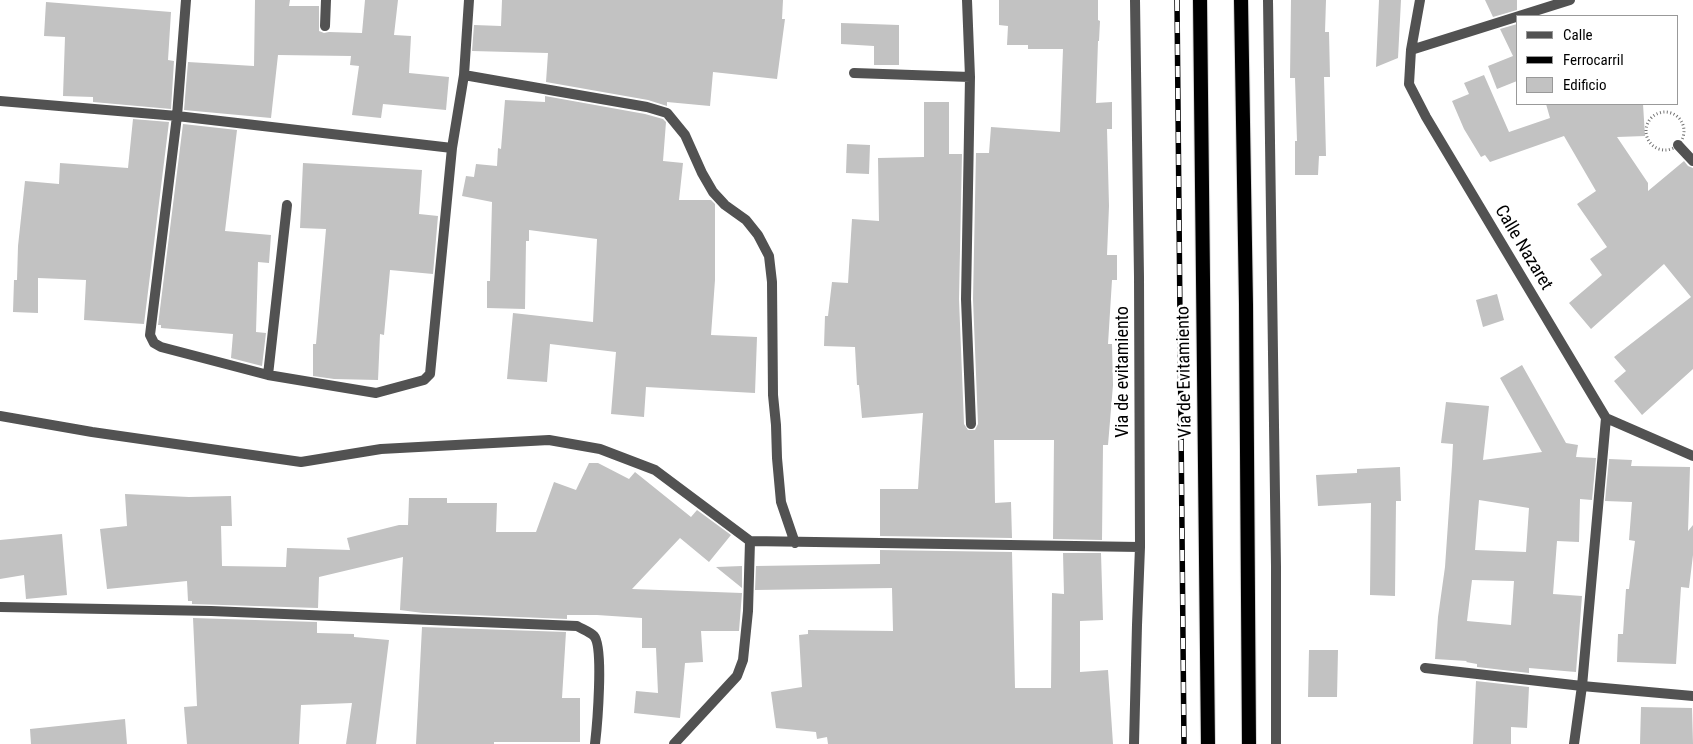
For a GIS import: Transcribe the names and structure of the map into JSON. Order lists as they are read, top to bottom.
{
  "streets": {
    "highway": ["Vía de Evitamiento"],
    "street": ["Calle Nazaret", "Via de evitamiento"]
  },
  "legend": ["Calle", "Ferrocarril", "Edificio"]
}
